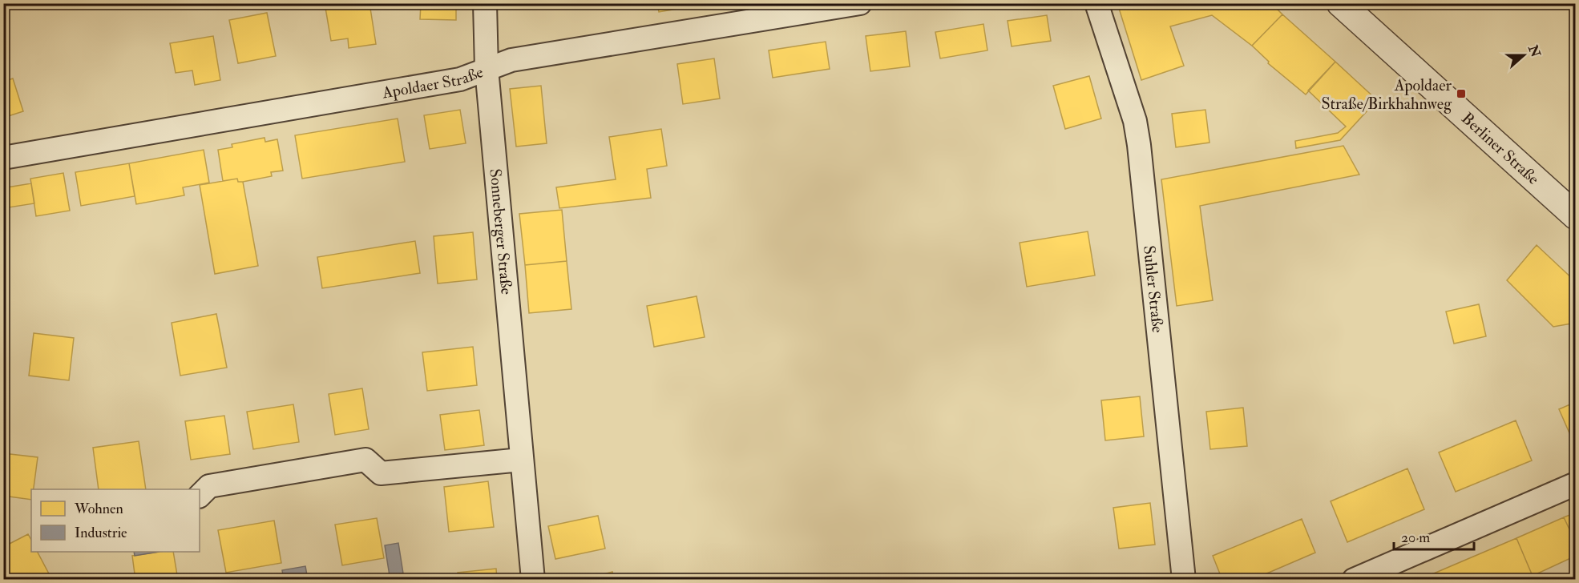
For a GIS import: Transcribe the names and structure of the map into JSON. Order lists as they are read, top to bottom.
{
  "streets": {
    "street": [
      "Apoldaer Straße",
      "Berliner Straße",
      "Sonneberger Straße",
      "Suhler Straße"
    ]
  },
  "crossings": [
    ["Apoldaer Straße", "Sonneberger Straße"]
  ],
  "places": {
    "transit": ["Apoldaer Straße/Birkhahnweg"]
  },
  "legend": ["Wohnen", "Industrie"],
  "scale_bar": "20 m",
  "north": "right"
}
